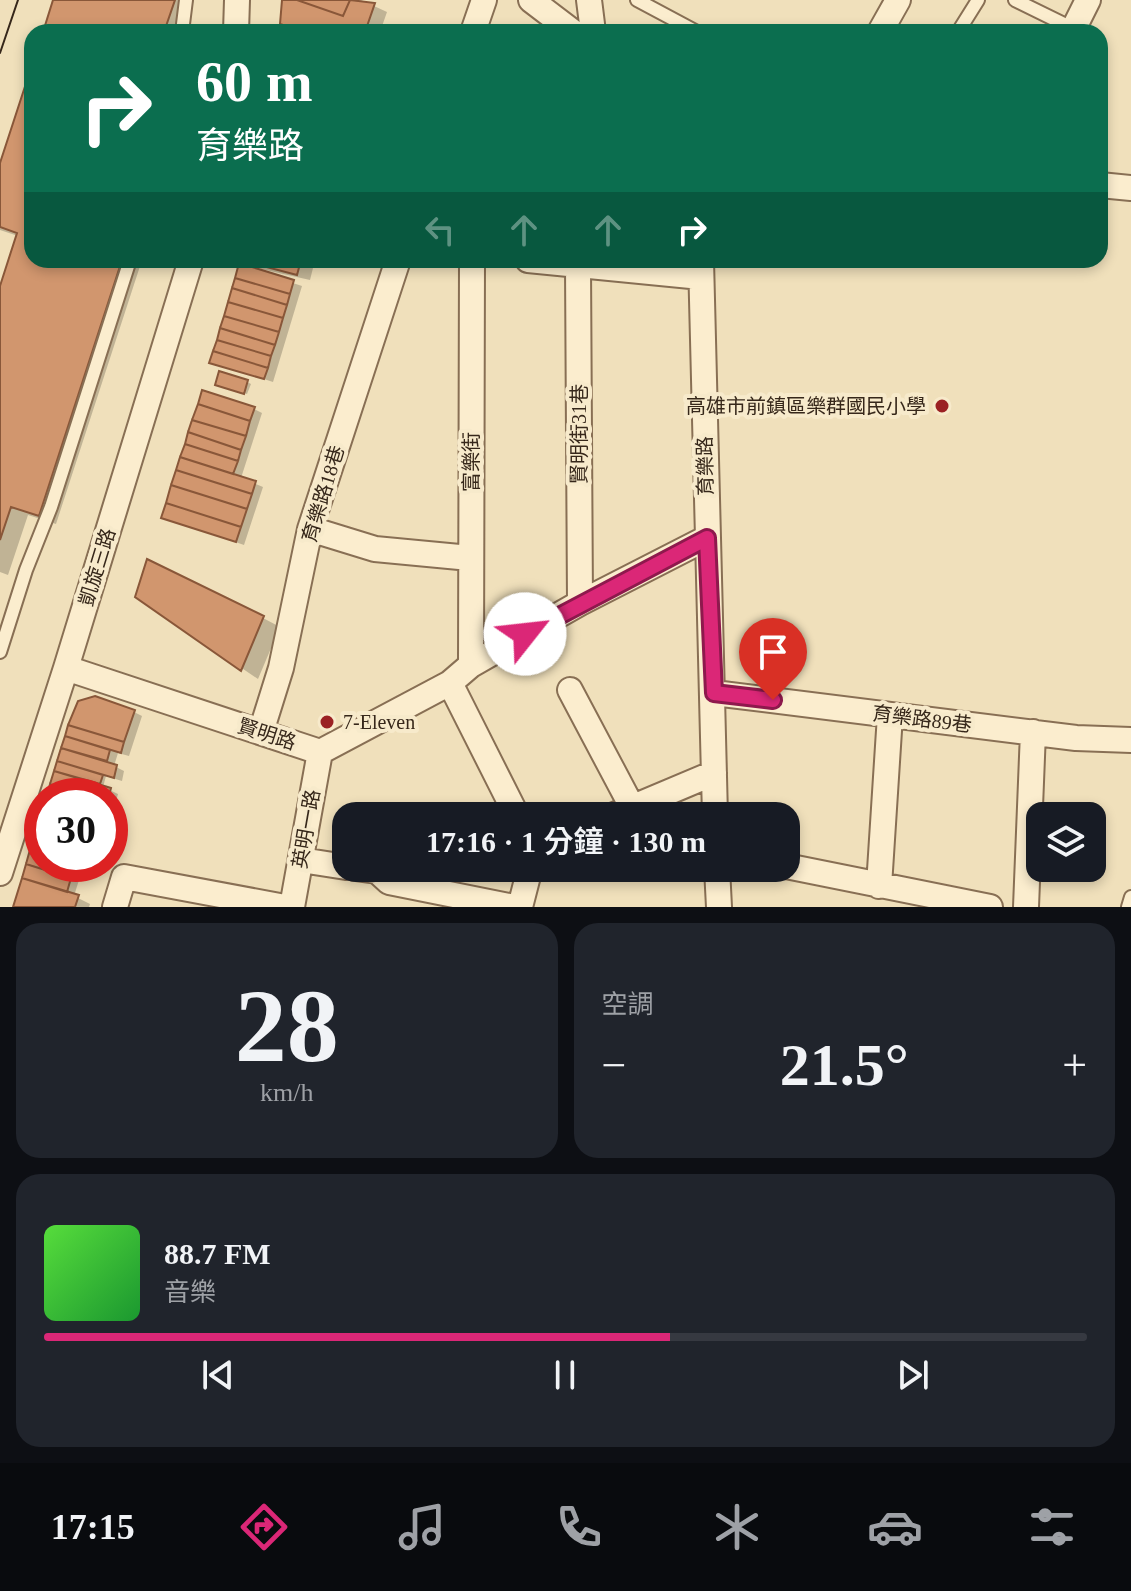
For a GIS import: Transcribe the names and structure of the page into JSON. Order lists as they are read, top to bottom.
{
  "streets": {
    "street": [
      "賢明街31巷",
      "富樂街",
      "育樂路",
      "育樂路18巷",
      "凱旋三路",
      "育樂路89巷",
      "賢明路",
      "英明一路"
    ]
  },
  "crossings": [
    ["賢明街31巷", "賢明路"],
    ["富樂街", "賢明路"],
    ["育樂路", "育樂路89巷"],
    ["育樂路", "賢明路"],
    ["育樂路18巷", "賢明路"],
    ["凱旋三路", "賢明路"],
    ["賢明路", "英明一路"]
  ],
  "places": ["高雄市前鎮區樂群國民小學", "7-Eleven"],
  "page": {
    "turn": ["60 m", "育樂路"],
    "limit": "30",
    "trip": "17:16 · 1 分鐘 · 130 m",
    "tile": [
      ["28", "km/h"],
      "空調"
    ],
    "heat": ["−", "21.5°", "+"],
    "song": ["88.7 FM", "音樂"],
    "tabs": "17:15"
  }
}
